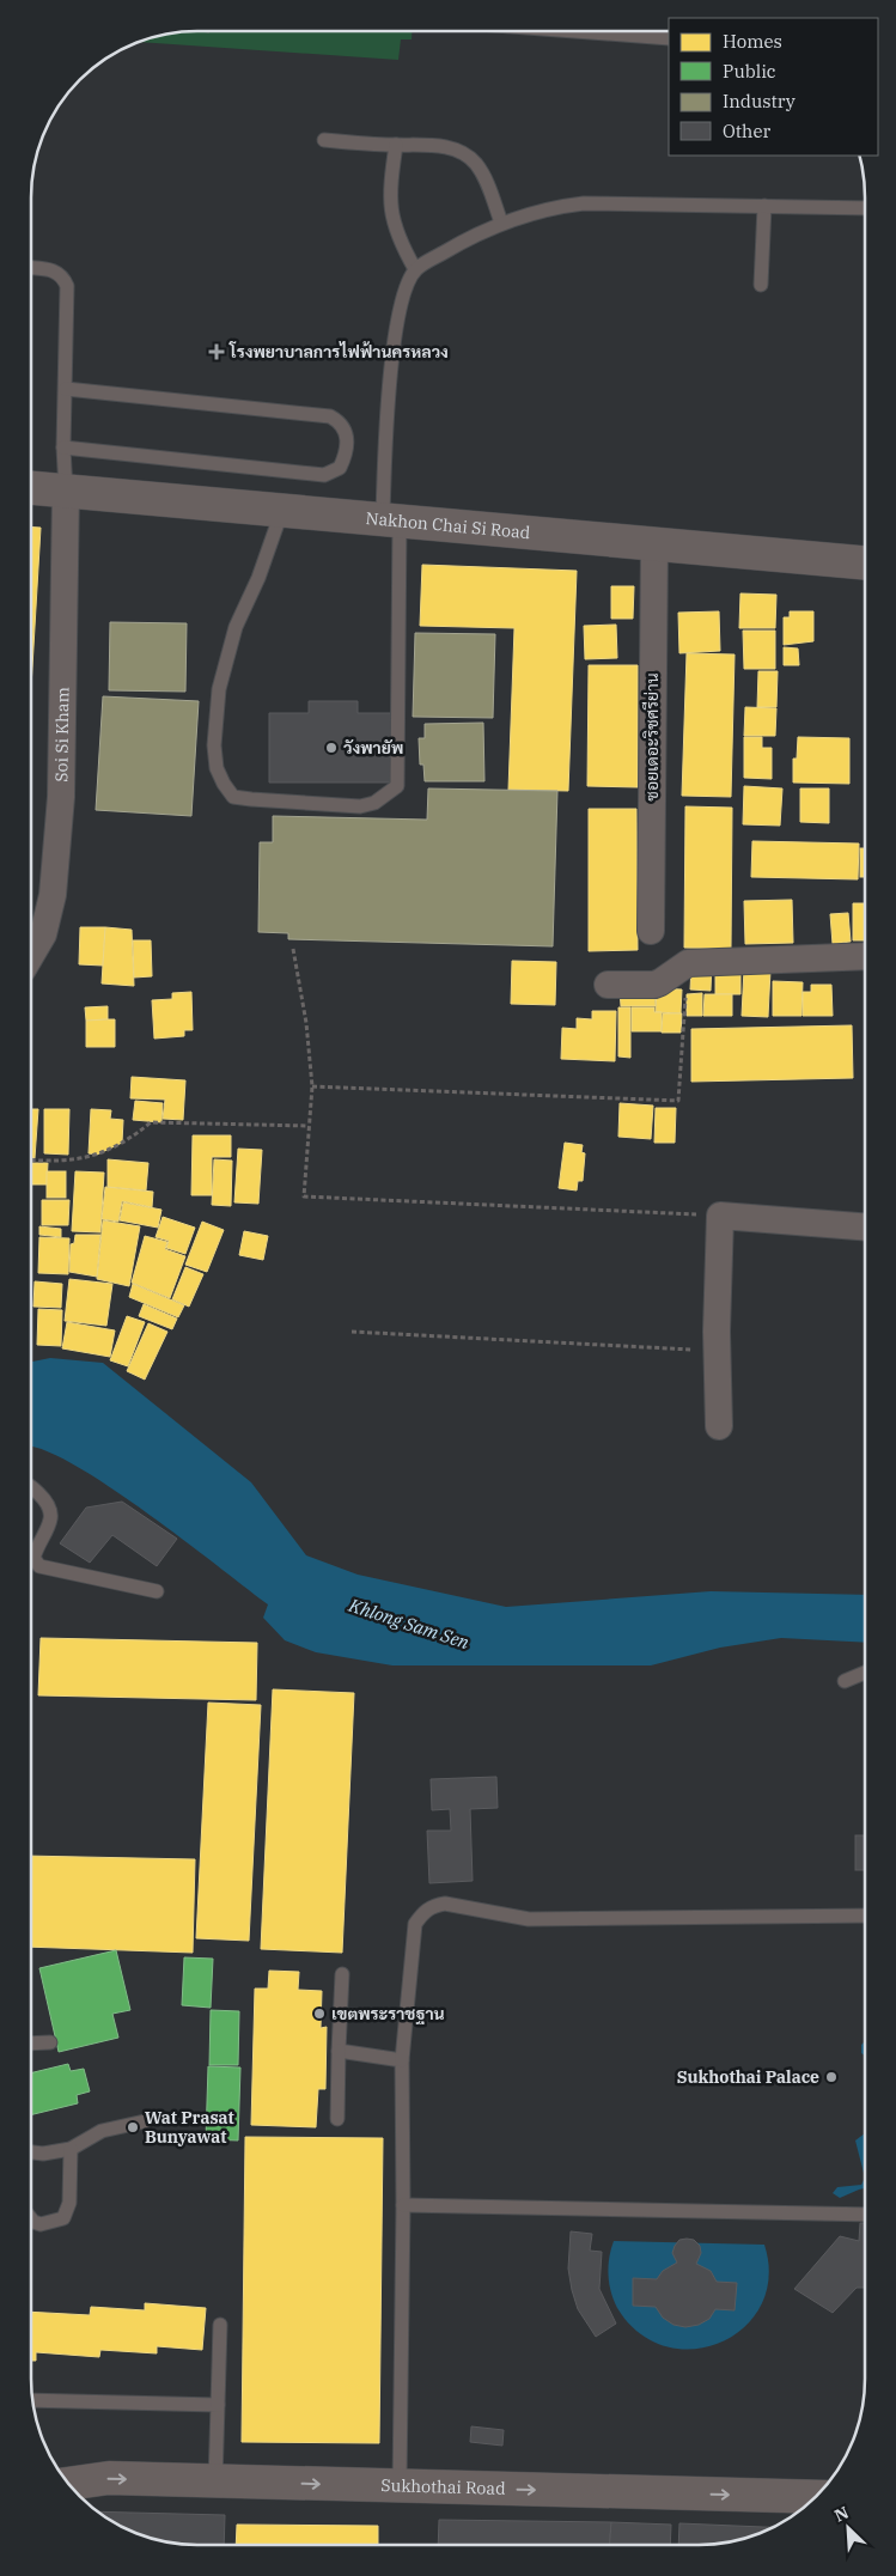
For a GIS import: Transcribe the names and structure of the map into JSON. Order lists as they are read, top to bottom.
{
  "streets": {
    "street": [
      "Nakhon Chai Si Road",
      "Soi Si Kham",
      "ซอยเดอะริชศรีย่าน",
      "Sukhothai Road"
    ]
  },
  "crossings": [
    ["Nakhon Chai Si Road", "Soi Si Kham"],
    ["Nakhon Chai Si Road", "ซอยเดอะริชศรีย่าน"]
  ],
  "one_way": ["Sukhothai Road"],
  "water": ["Khlong Sam Sen"],
  "places": {
    "health": ["โรงพยาบาลการไฟฟ้านครหลวง"],
    "other": [
      "วังพายัพ",
      "เขตพระราชฐาน",
      "Sukhothai Palace",
      "Wat Prasat Bunyawat"
    ]
  },
  "legend": [
    "Homes",
    "Public",
    "Industry",
    "Other"
  ],
  "north": "top left"
}
